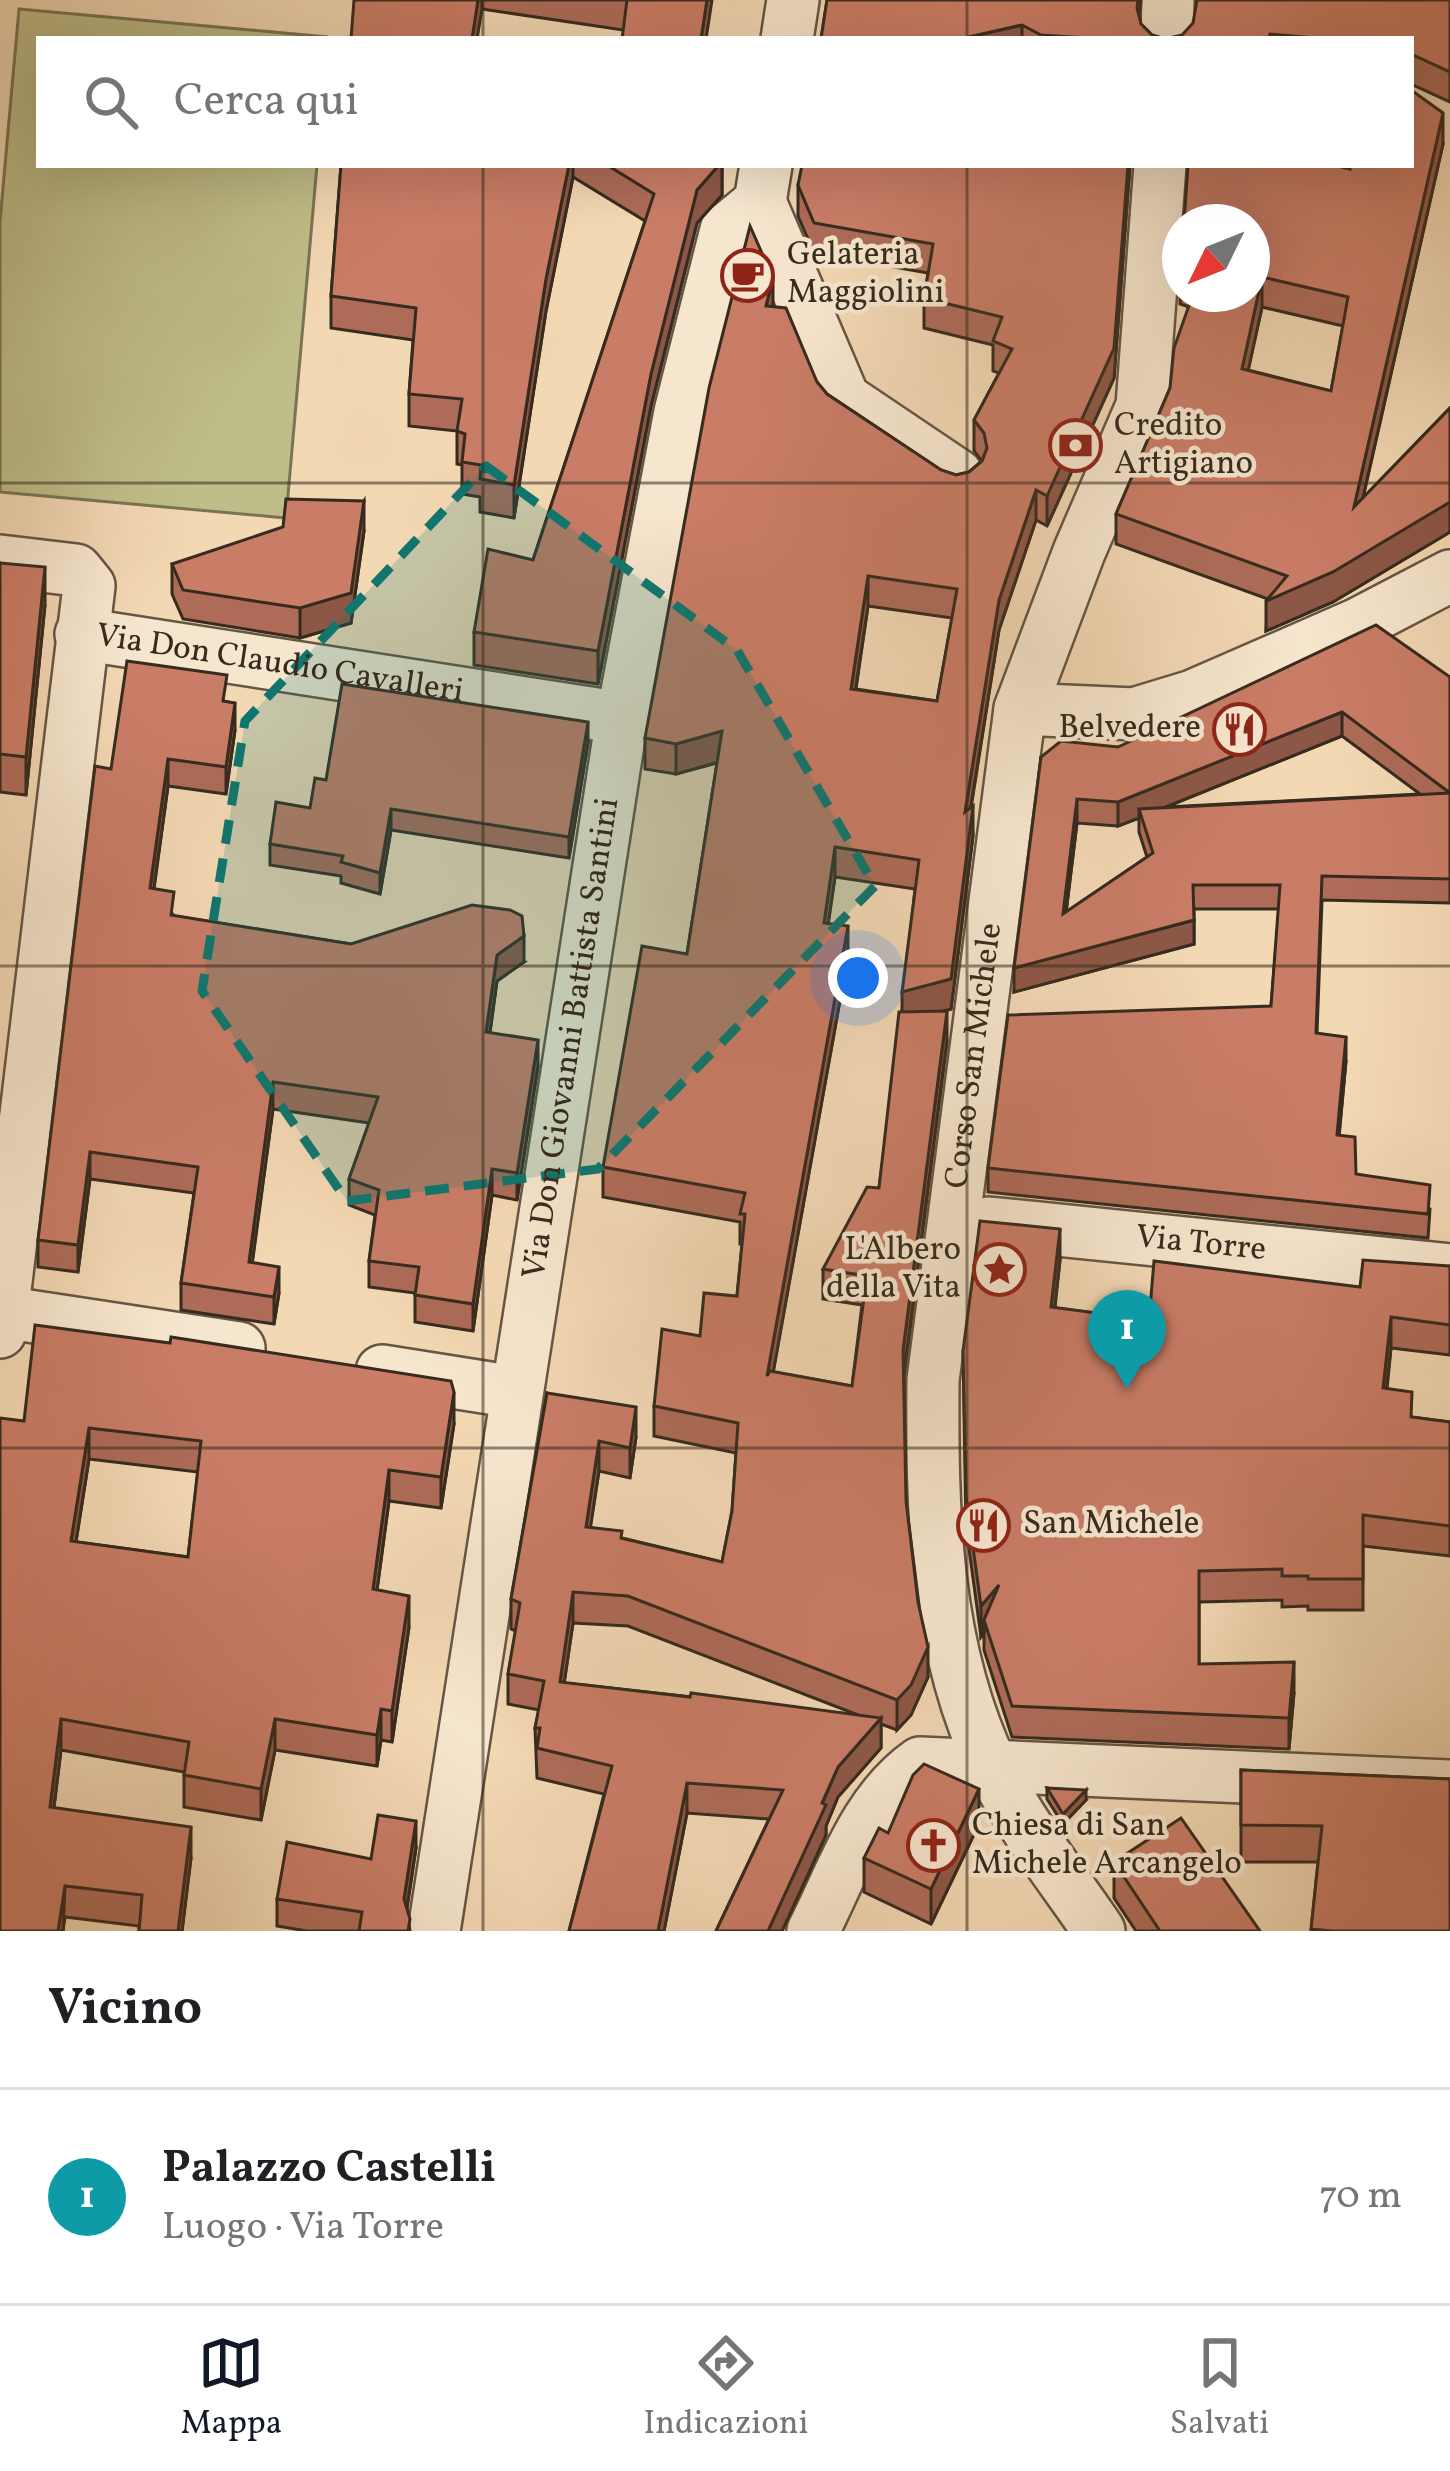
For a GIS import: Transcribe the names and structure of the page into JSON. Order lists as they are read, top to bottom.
{
  "streets": {
    "street": [
      "Via Don Claudio Cavalleri",
      "Via Don Giovanni Battista Santini",
      "Corso San Michele",
      "Via Torre"
    ]
  },
  "crossings": [
    ["Via Don Claudio Cavalleri", "Via Don Giovanni Battista Santini"],
    ["Corso San Michele", "Via Torre"]
  ],
  "places": {
    "cafe": ["Gelateria Maggiolini"],
    "bank": ["Credito Artigiano"],
    "restaurant": ["Belvedere", "San Michele"],
    "place": ["L'Albero della Vita"],
    "church": ["Chiesa di San Michele Arcangelo"]
  },
  "north": "bottom left",
  "page": {
    "search": "Cerca qui",
    "pins": "1",
    "heading": "Vicino",
    "list": [
      {
        "mark": "1",
        "name": "Palazzo Castelli",
        "note": "Luogo · Via Torre",
        "value": "70 m"
      }
    ],
    "nav": ["Mappa", "Indicazioni", "Salvati"]
  }
}
